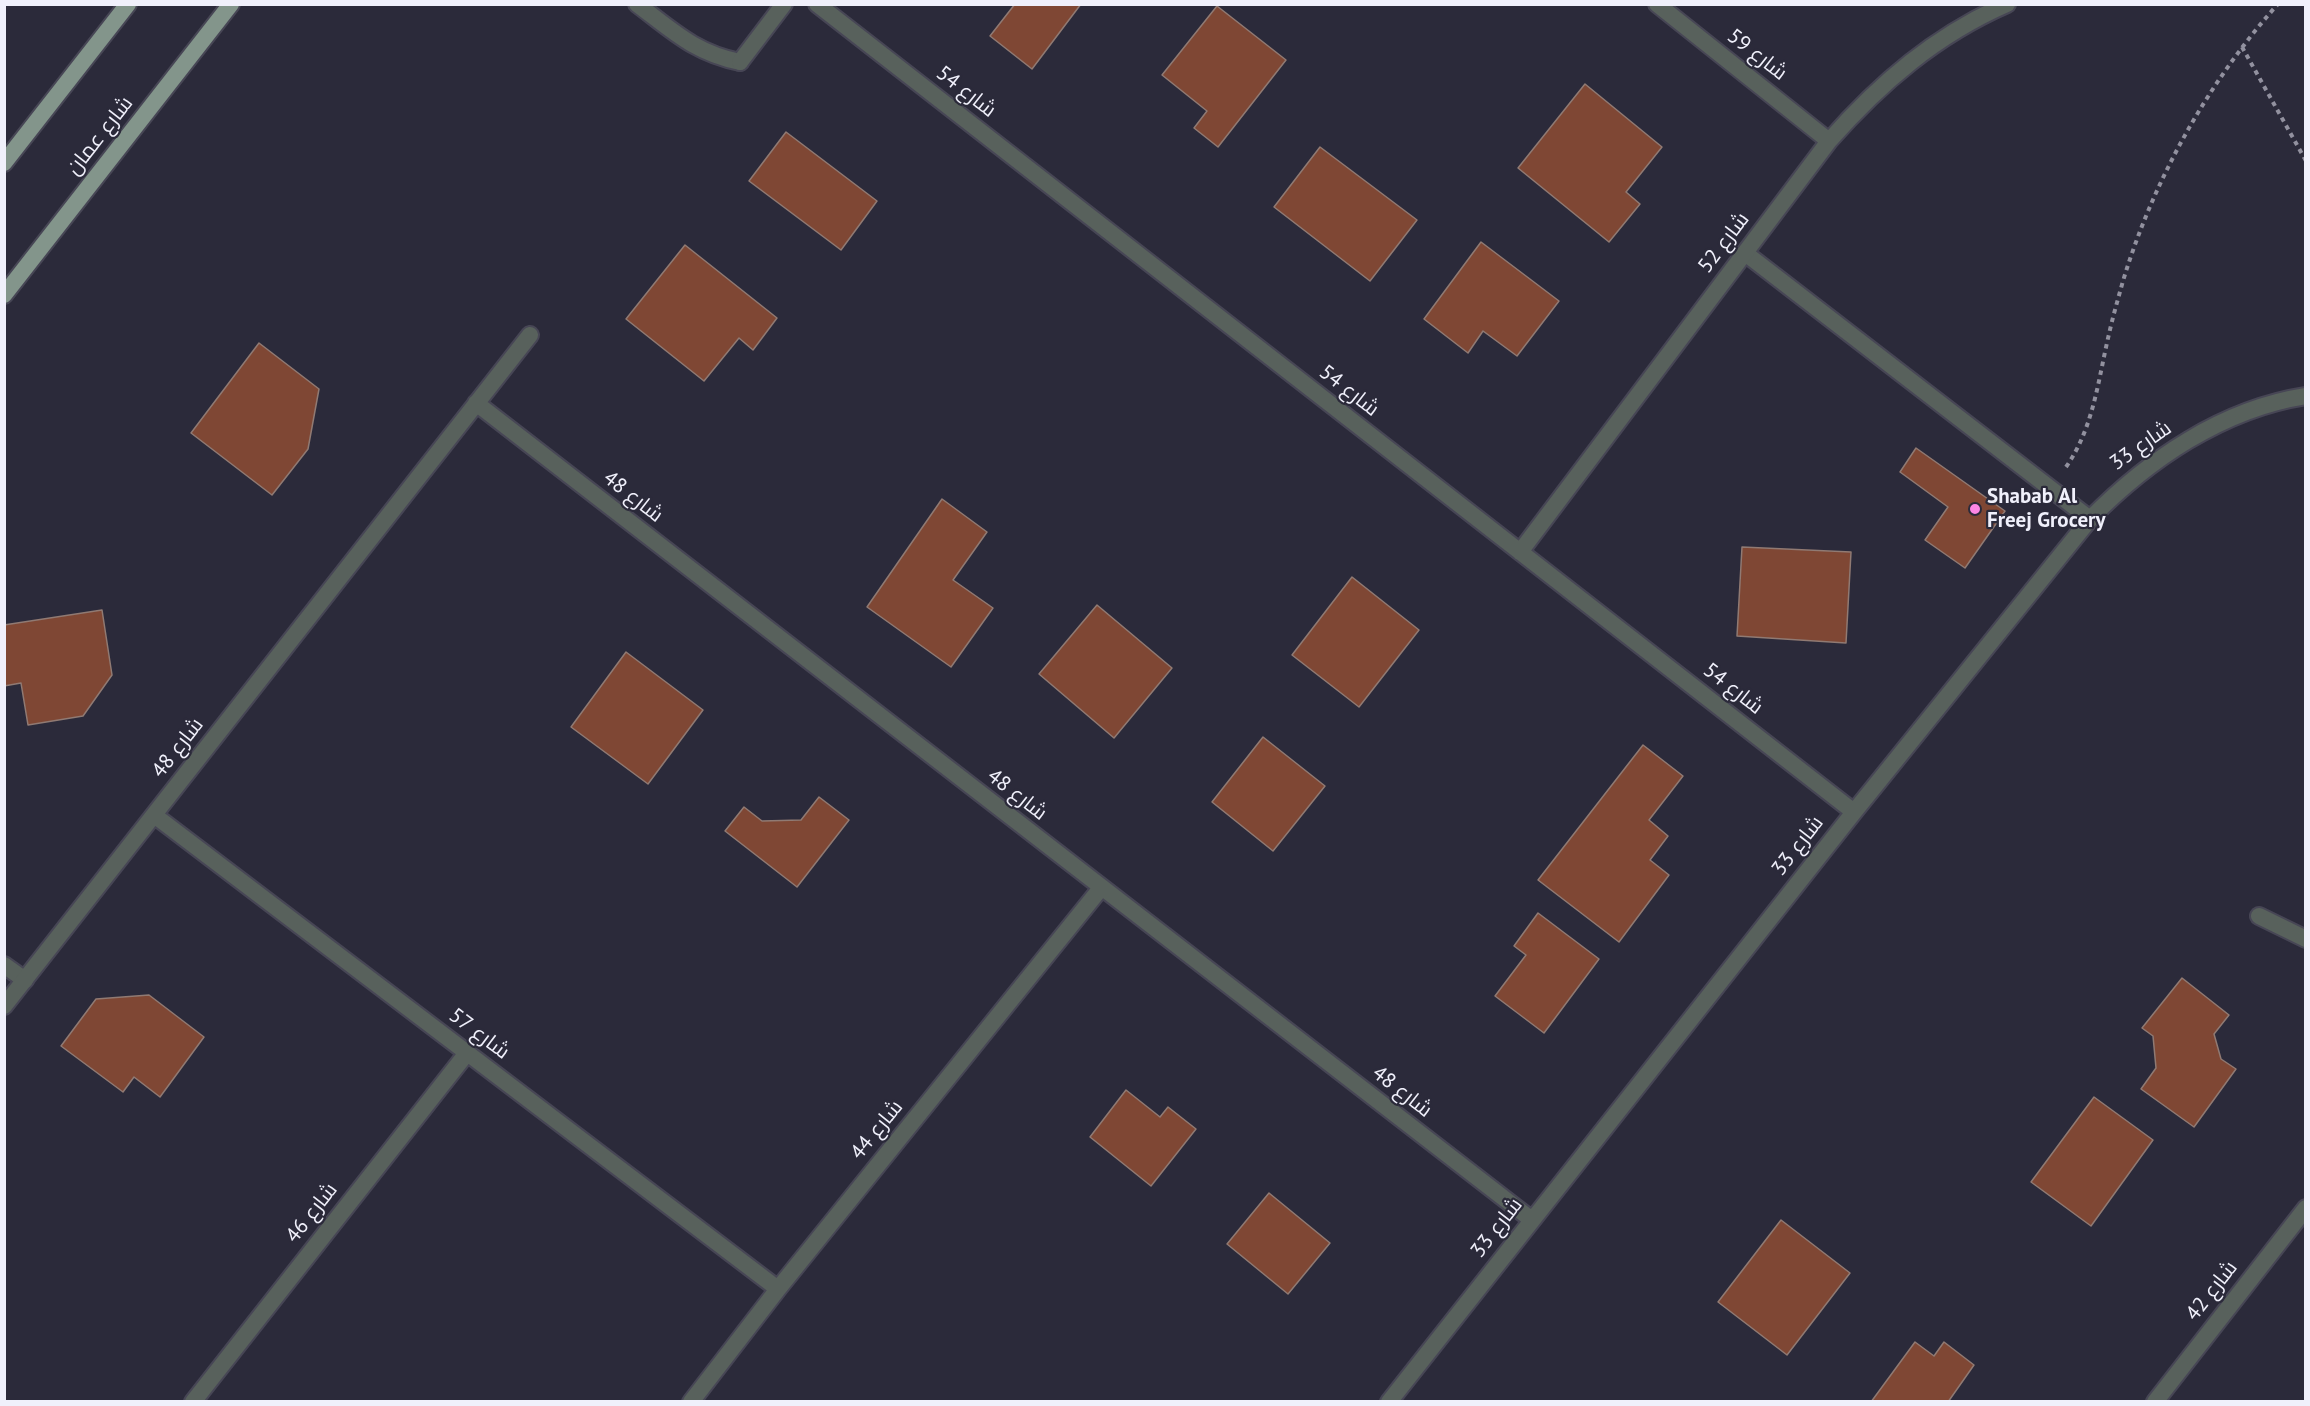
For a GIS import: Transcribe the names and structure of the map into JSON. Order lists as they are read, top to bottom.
{
  "streets": {
    "main road": ["شارع عمان"],
    "street": [
      "شارع 59",
      "شارع 54",
      "شارع 52",
      "شارع 33",
      "شارع 48",
      "شارع 57",
      "شارع 44",
      "شارع 46",
      "شارع 42"
    ]
  },
  "crossings": [
    ["شارع 59", "شارع 52"],
    ["شارع 54", "شارع 52"],
    ["شارع 54", "شارع 33"],
    ["شارع 33", "شارع 48"],
    ["شارع 48", "شارع 57"],
    ["شارع 48", "شارع 44"],
    ["شارع 57", "شارع 44"],
    ["شارع 57", "شارع 46"]
  ],
  "places": ["Shabab Al Freej Grocery"]
}
